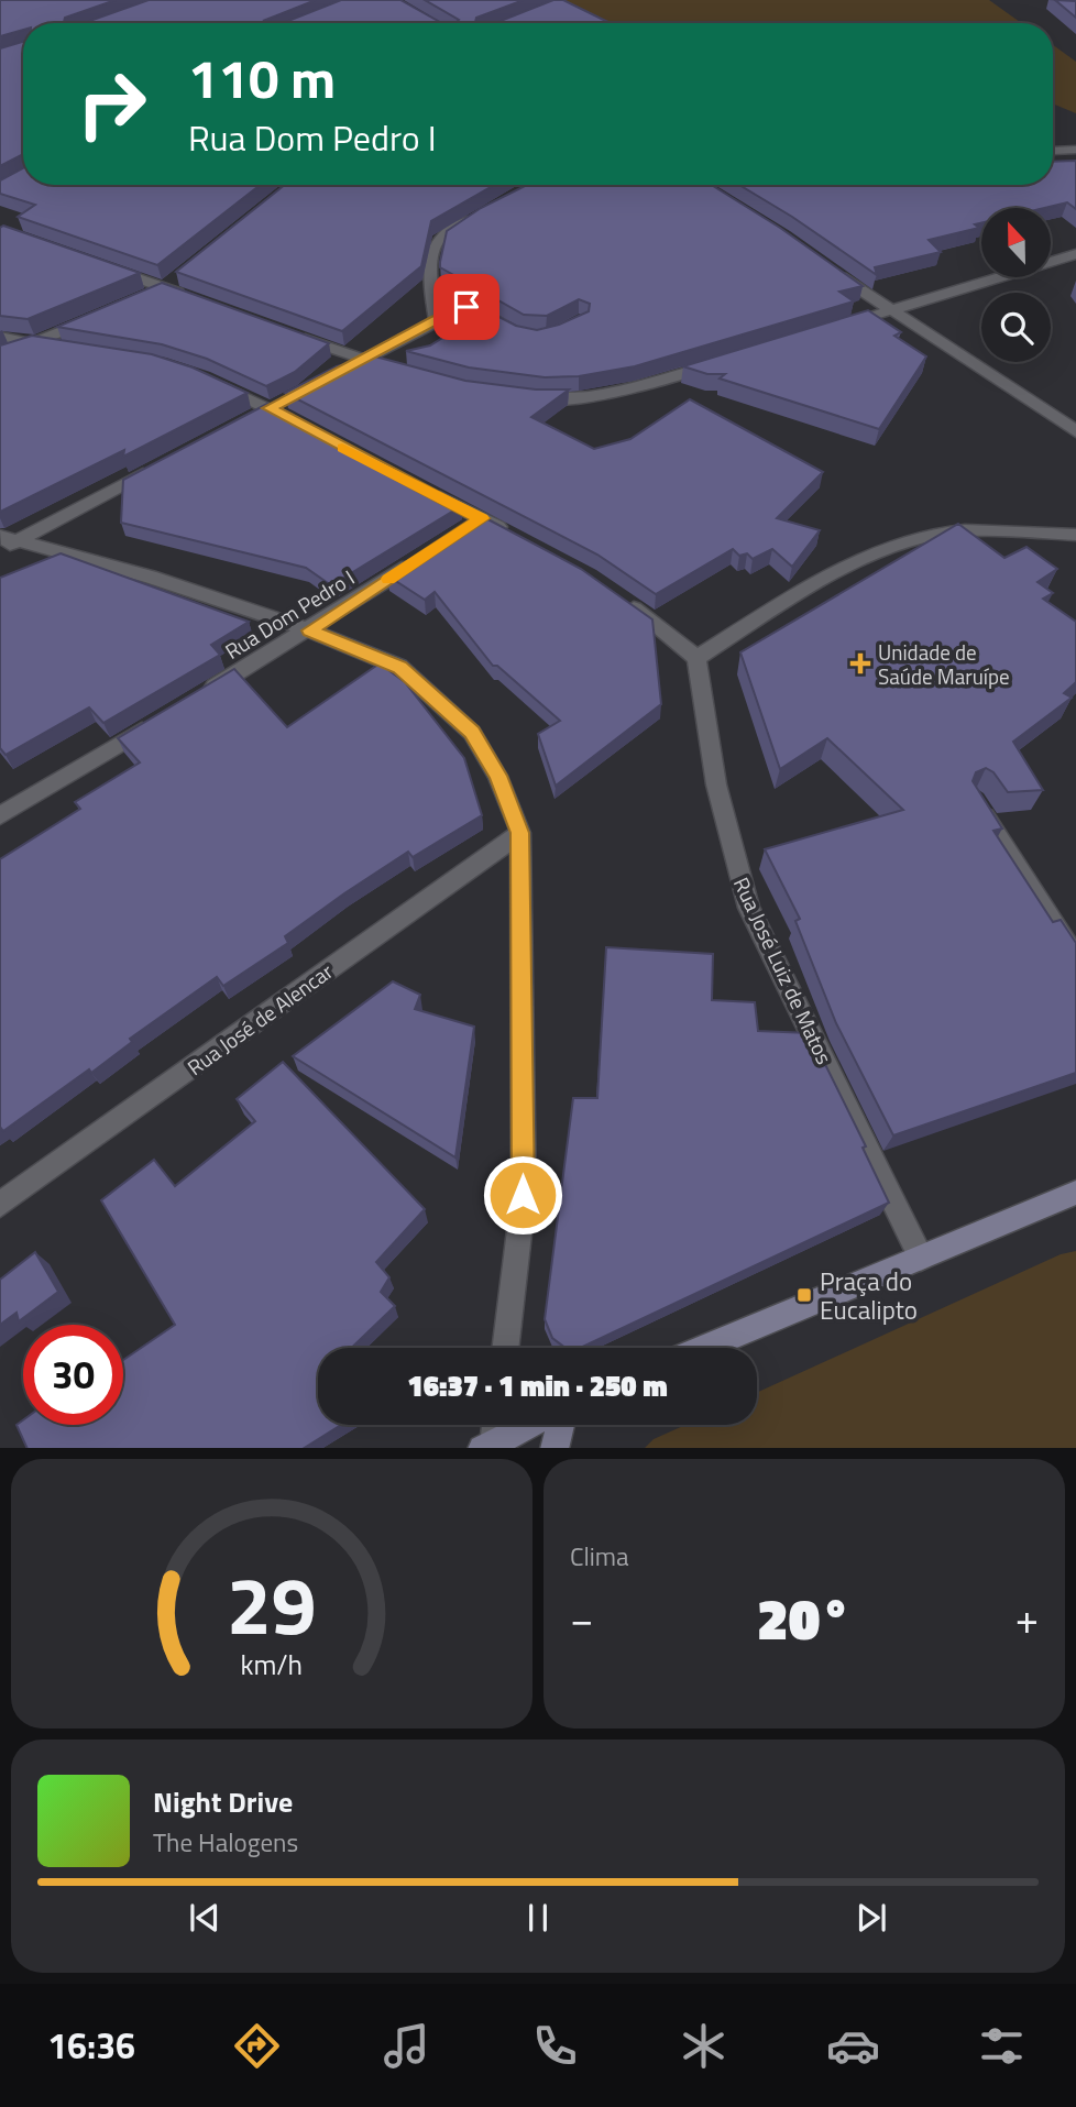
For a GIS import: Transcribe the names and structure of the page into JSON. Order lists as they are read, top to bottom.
{
  "streets": {
    "street": ["Rua Dom Pedro I", "Rua José Luiz de Matos", "Rua José de Alencar"]
  },
  "places": {
    "health": ["Unidade de Saúde Maruípe"],
    "transit": ["Praça do Eucalipto"]
  },
  "north": "top",
  "page": {
    "turn": ["110 m", "Rua Dom Pedro I"],
    "limit": "30",
    "trip": "16:37 · 1 min · 250 m",
    "tile": "Clima",
    "heat": ["−", "20°", "+"],
    "song": ["Night Drive", "The Halogens"],
    "tabs": "16:36",
    "gauge": ["29", "km/h"]
  }
}
